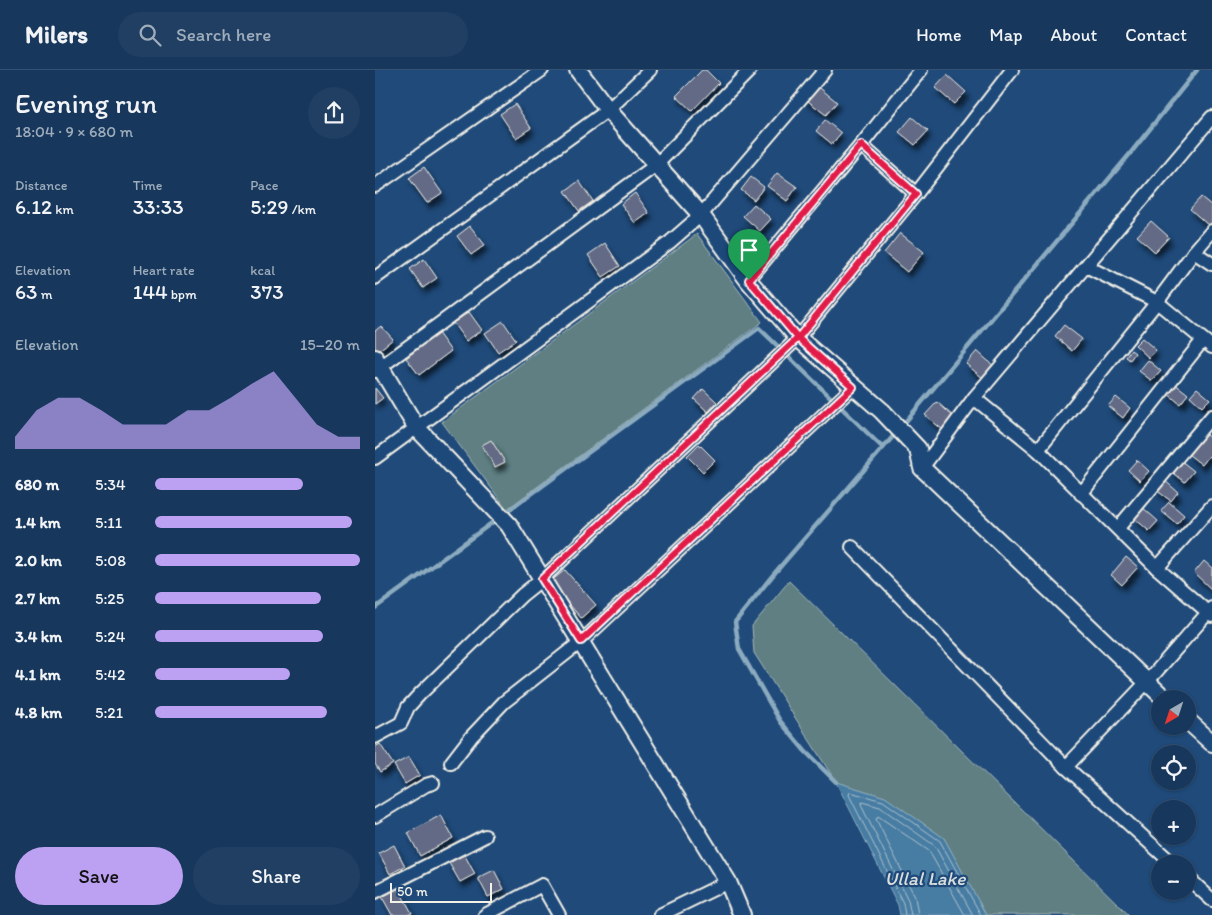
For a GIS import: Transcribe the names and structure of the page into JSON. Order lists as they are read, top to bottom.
{
  "water": ["Ullal Lake"],
  "scale_bar": "50 m",
  "north": "bottom left",
  "page": {
    "header": "Milers",
    "search": "Search here",
    "nav": [
      "Home",
      "Map",
      "About",
      "Contact"
    ],
    "heading": ["Evening run", "18:04 · 9 × 680 m"],
    "stats": [
      ["Distance", "6.12 km"],
      ["Time", "33:33"],
      ["Pace", "5:29 /km"],
      ["Elevation", "63 m"],
      ["Heart rate", "144 bpm"],
      ["kcal", "373"]
    ],
    "chart": ["Elevation", "15–20 m"],
    "list": [
      {
        "name": "680 m",
        "note": "5:34"
      },
      {
        "name": "1.4 km",
        "note": "5:11"
      },
      {
        "name": "2.0 km",
        "note": "5:08"
      },
      {
        "name": "2.7 km",
        "note": "5:25"
      },
      {
        "name": "3.4 km",
        "note": "5:24"
      },
      {
        "name": "4.1 km",
        "note": "5:42"
      },
      {
        "name": "4.8 km",
        "note": "5:21"
      }
    ],
    "map_buttons": ["+", "−"],
    "buttons": ["Save", "Share"],
    "scale": "50 m"
  }
}
